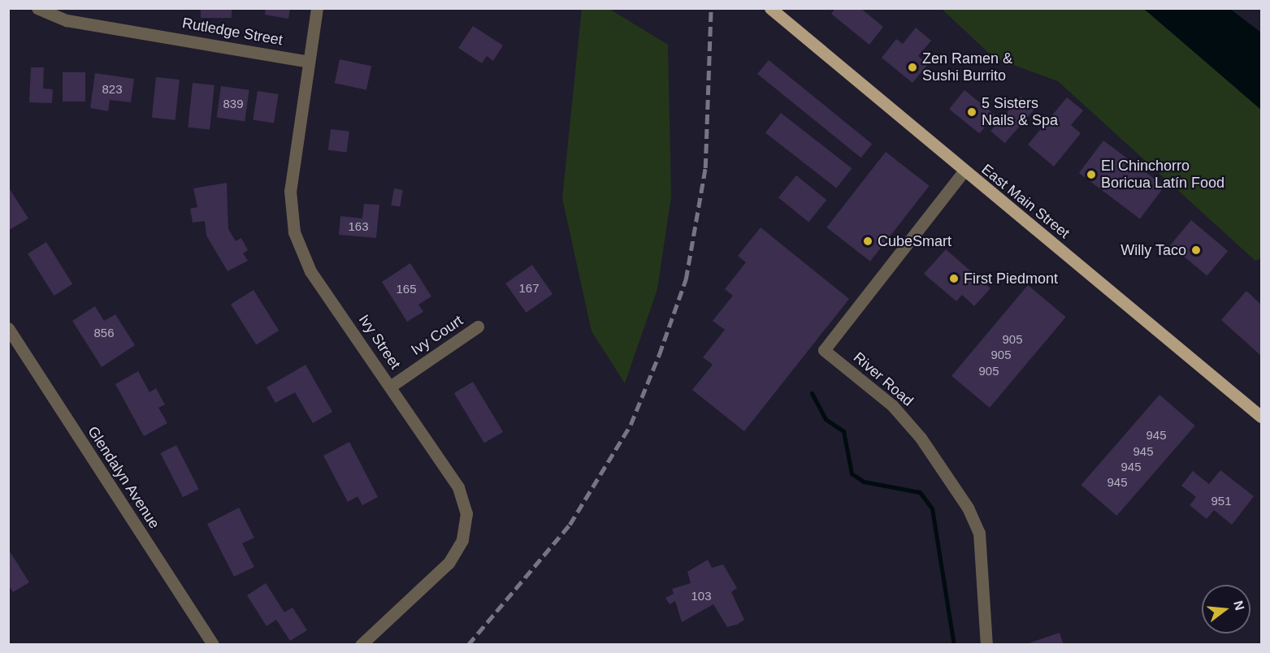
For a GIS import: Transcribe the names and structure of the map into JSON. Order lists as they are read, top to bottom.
{
  "streets": {
    "main road": ["East Main Street"],
    "street": [
      "Rutledge Street",
      "Ivy Court",
      "Ivy Street",
      "River Road",
      "Glendalyn Avenue"
    ]
  },
  "crossings": [
    ["Rutledge Street", "Ivy Street"],
    ["East Main Street", "River Road"],
    ["Ivy Court", "Ivy Street"]
  ],
  "places": [
    "Zen Ramen & Sushi Burrito",
    "5 Sisters Nails & Spa",
    "El Chinchorro Boricua Latín Food",
    "CubeSmart",
    "Willy Taco",
    "First Piedmont"
  ],
  "house_numbers": [
    "823",
    "839",
    "163",
    "167",
    "165",
    "856",
    "905",
    "905",
    "905",
    "945",
    "945",
    "945",
    "945",
    "951",
    "103"
  ],
  "north": "right"
}
